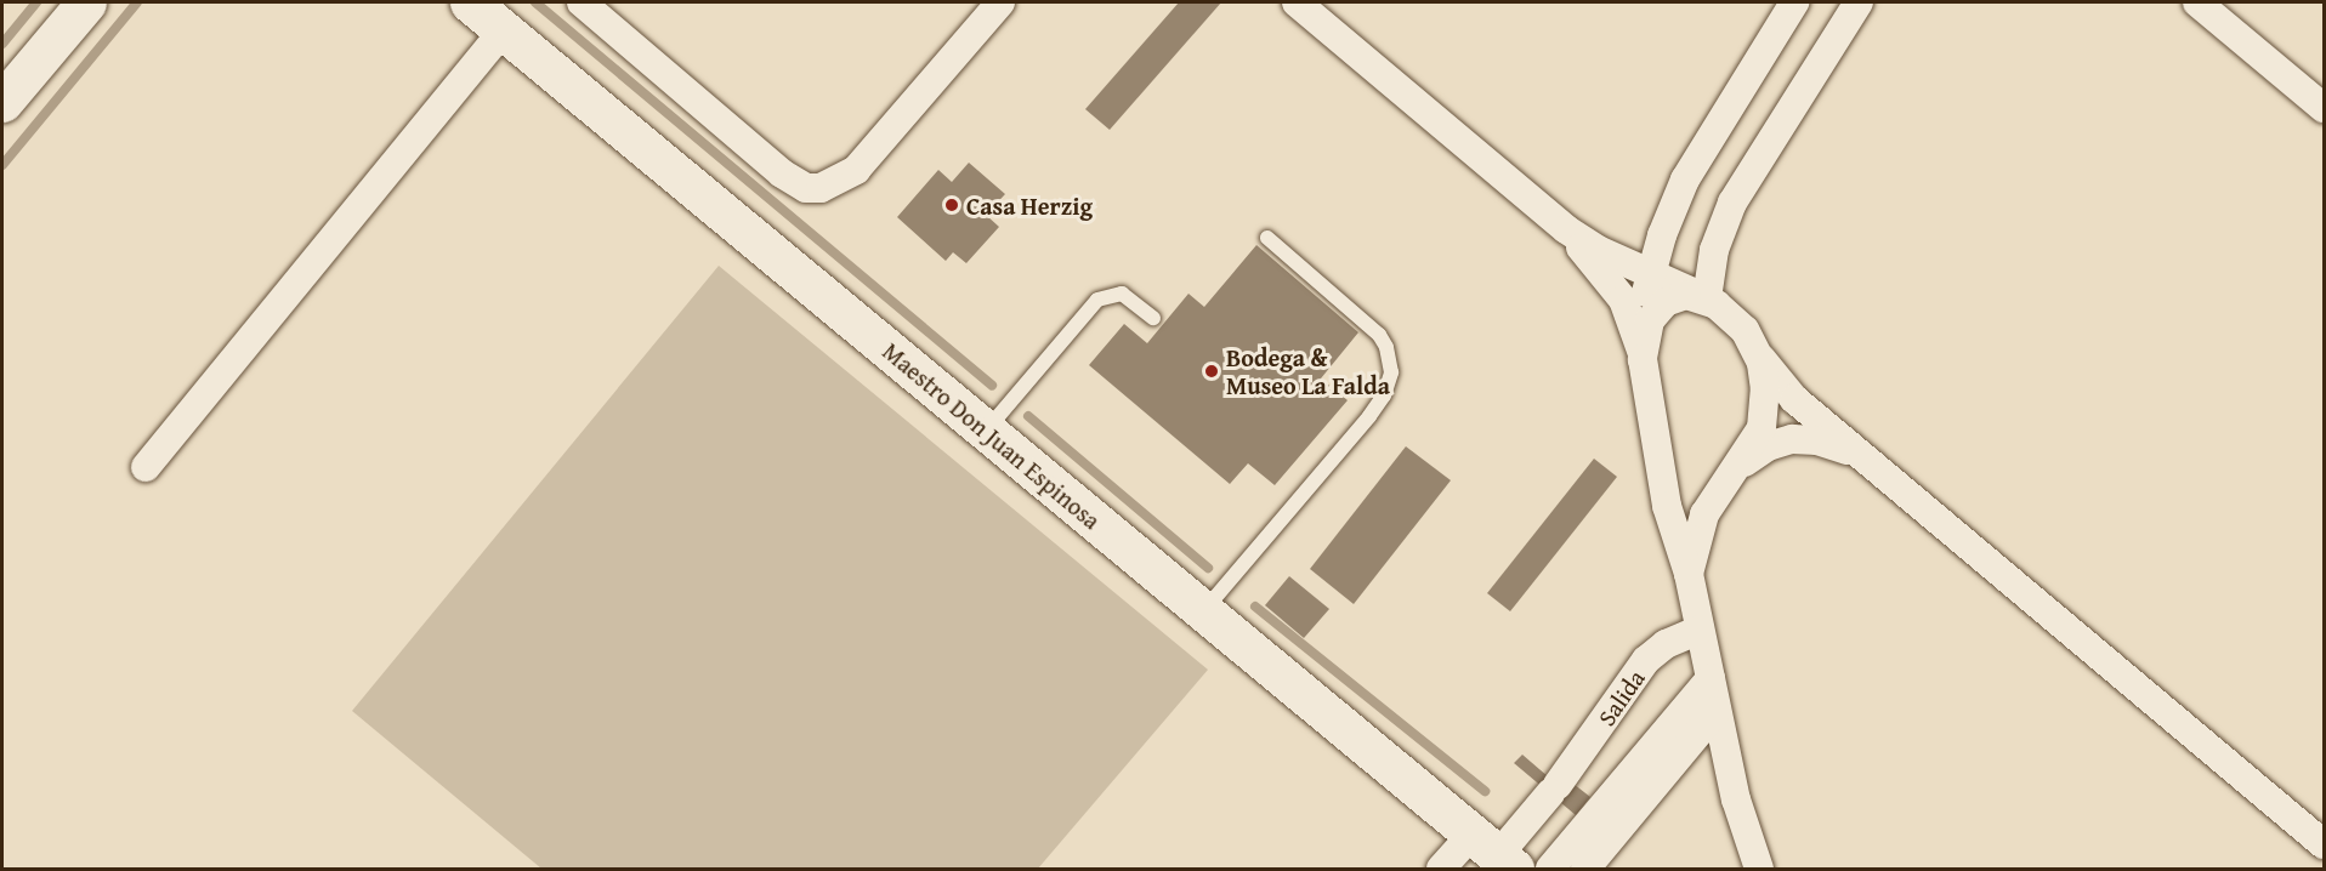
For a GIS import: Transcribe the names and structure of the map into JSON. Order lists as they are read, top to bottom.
{
  "streets": {
    "main road": ["Maestro Don Juan Espinosa"],
    "street": ["Salida"]
  },
  "crossings": [
    ["Maestro Don Juan Espinosa", "Salida"]
  ],
  "places": ["Casa Herzig", "Bodega & Museo La Falda"]
}
